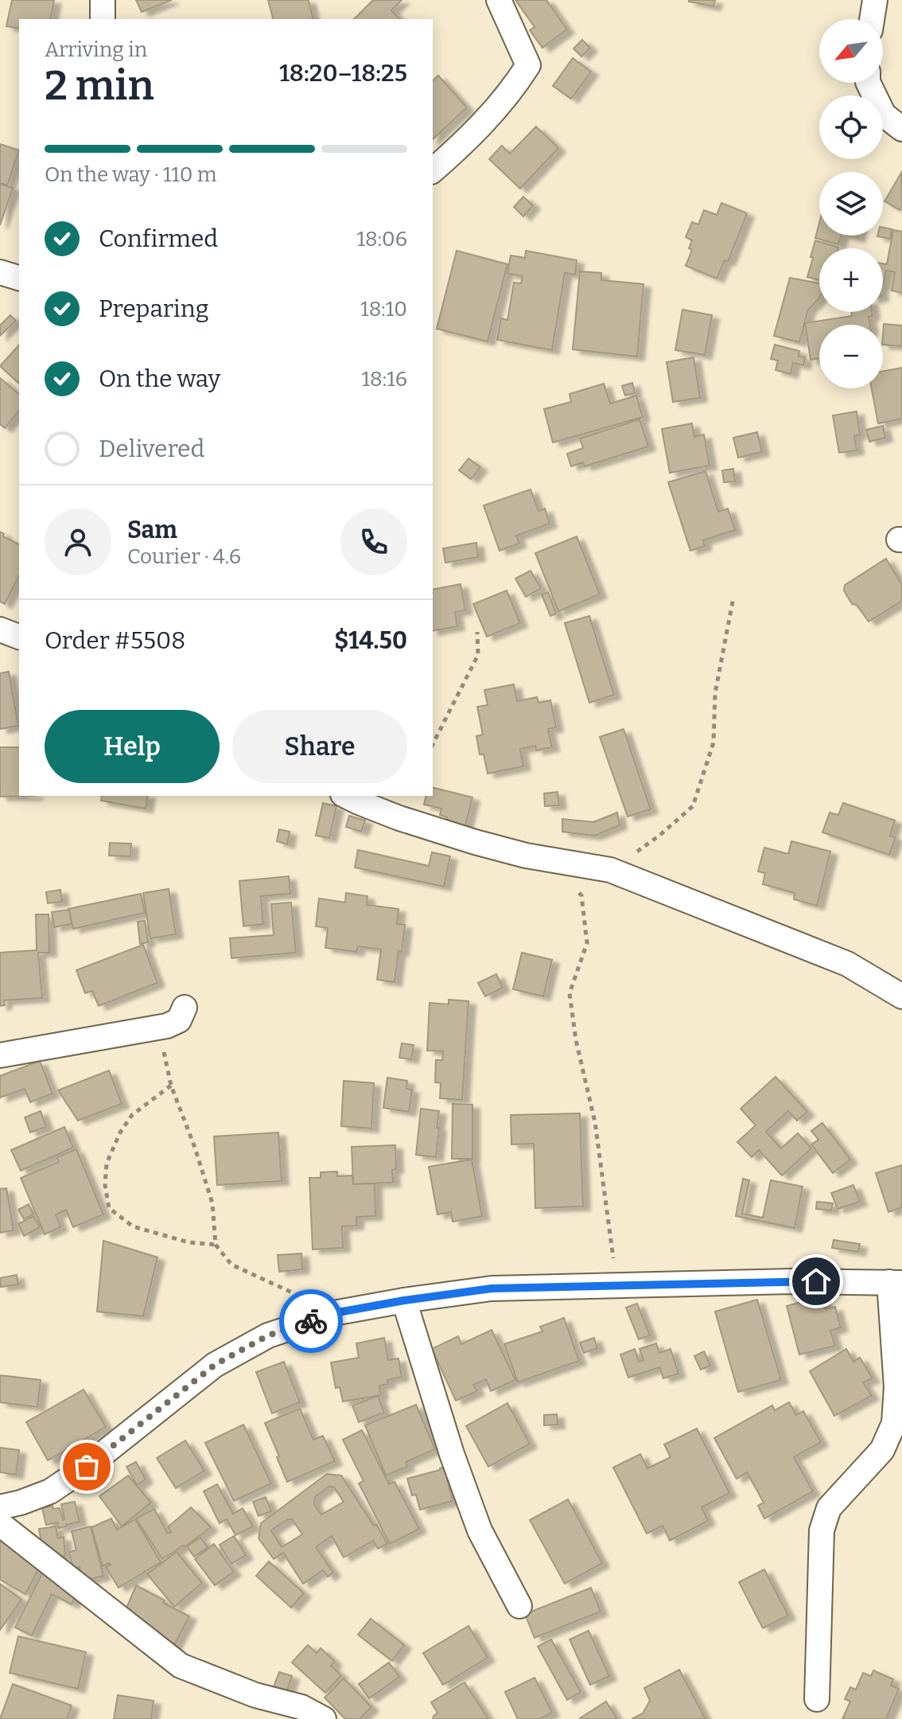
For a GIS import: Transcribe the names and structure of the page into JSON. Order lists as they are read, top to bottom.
{
  "north": "bottom left",
  "page": {
    "map_buttons": ["+", "−"],
    "heading": ["2 min", "Arriving in", "18:20–18:25"],
    "panel": [
      "Sam",
      "Courier · 4.6",
      "Order #5508",
      "$14.50"
    ],
    "bar": "On the way · 110 m",
    "list": [
      ["Confirmed", "18:06"],
      ["Preparing", "18:10"],
      ["On the way", "18:16"],
      "Delivered"
    ],
    "buttons": ["Help", "Share"]
  }
}
